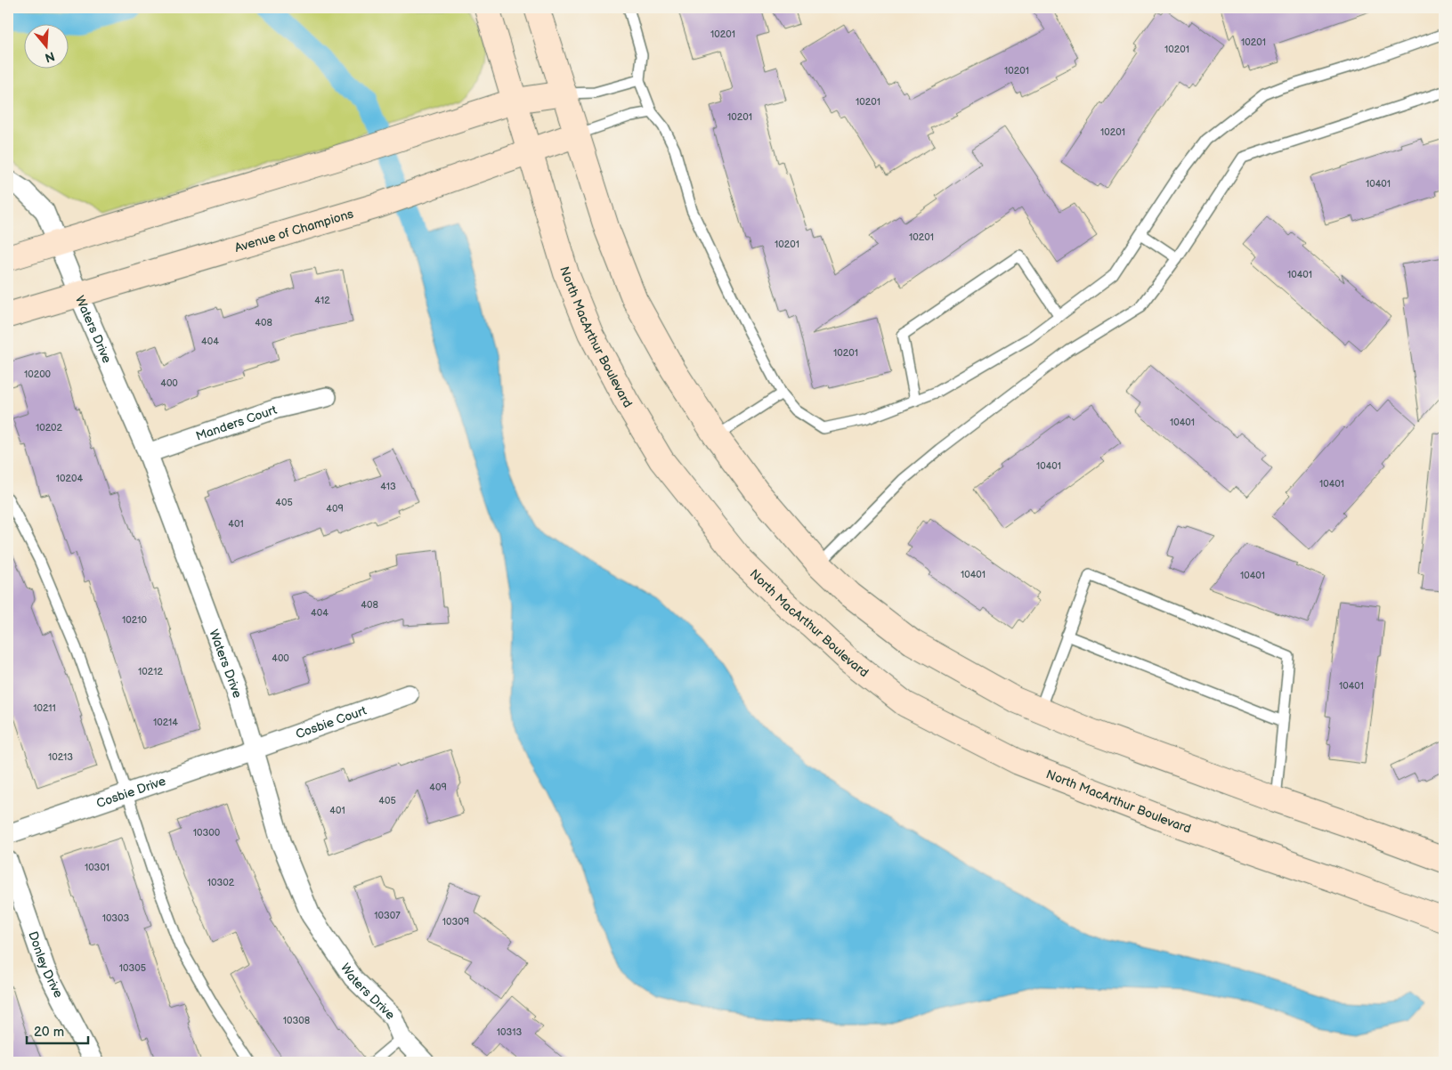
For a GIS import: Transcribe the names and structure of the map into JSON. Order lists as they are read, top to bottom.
{
  "streets": {
    "main road": ["Avenue of Champions", "North MacArthur Boulevard"],
    "street": [
      "Waters Drive",
      "Manders Court",
      "Cosbie Court",
      "Cosbie Drive",
      "Donley Drive"
    ]
  },
  "crossings": [
    ["Avenue of Champions", "Waters Drive"],
    ["Avenue of Champions", "North MacArthur Boulevard"],
    ["Waters Drive", "Manders Court"],
    ["Waters Drive", "Cosbie Court"],
    ["Waters Drive", "Cosbie Drive"],
    ["Cosbie Court", "Cosbie Drive"]
  ],
  "house_numbers": [
    "10201",
    "10201",
    "10201",
    "10201",
    "10201",
    "10201",
    "10201",
    "10401",
    "10201",
    "10201",
    "10401",
    "412",
    "408",
    "404",
    "10201",
    "10200",
    "400",
    "10401",
    "10202",
    "10401",
    "10204",
    "10401",
    "413",
    "405",
    "409",
    "401",
    "10401",
    "10401",
    "408",
    "404",
    "10210",
    "400",
    "10212",
    "10401",
    "10211",
    "10214",
    "10213",
    "409",
    "405",
    "401",
    "10300",
    "10301",
    "10302",
    "10307",
    "10303",
    "10309",
    "10305",
    "10308",
    "10313"
  ],
  "scale_bar": "20 m",
  "north": "bottom"
}
